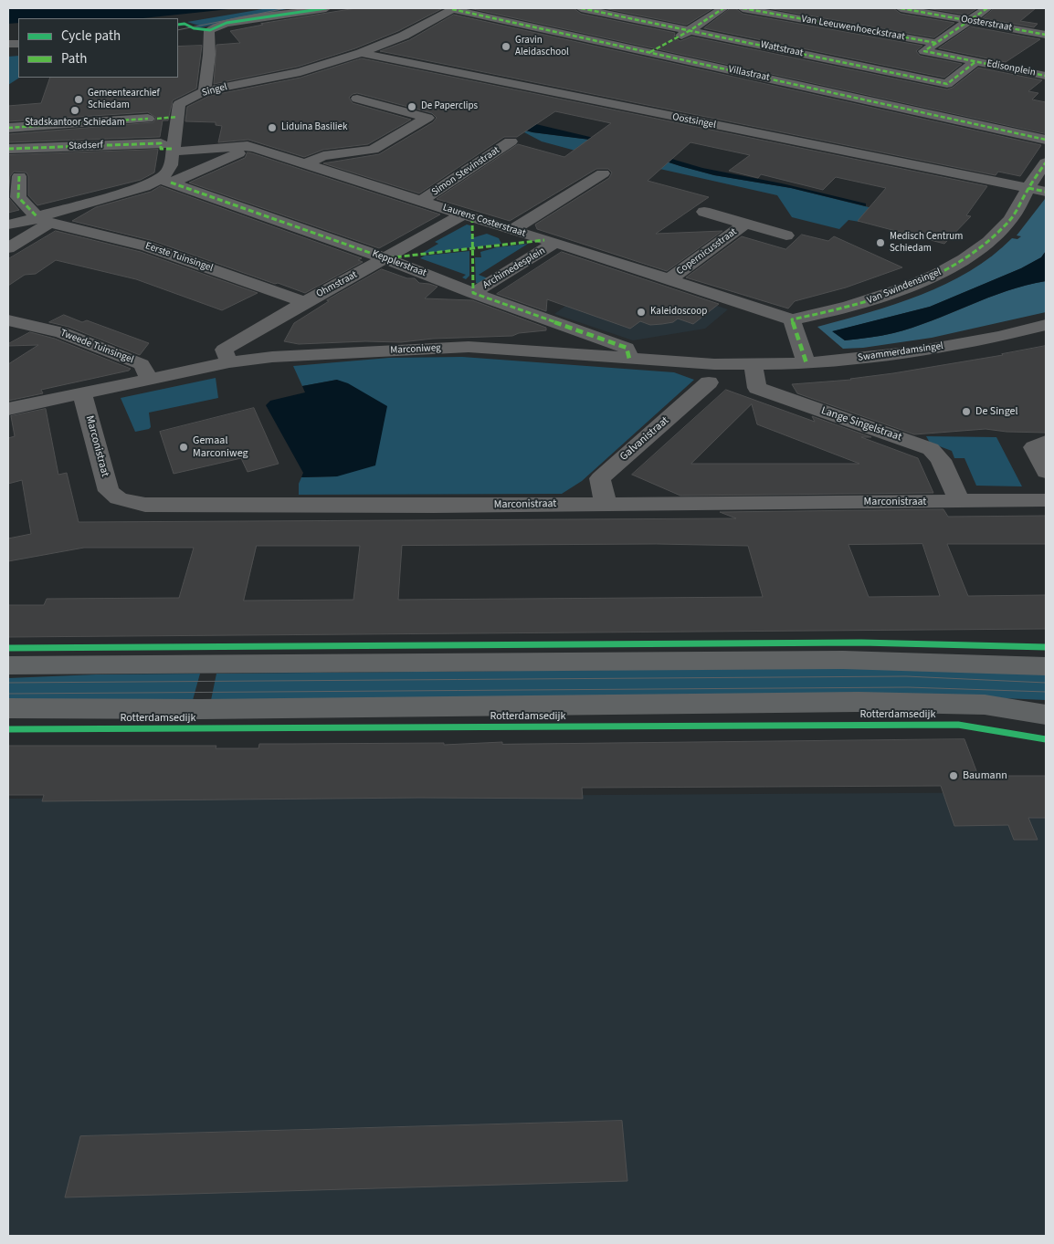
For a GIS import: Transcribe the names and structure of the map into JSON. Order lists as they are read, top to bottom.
{
  "streets": {
    "main road": ["Rotterdamsedijk"],
    "street": [
      "Oosterstraat",
      "Van Leeuwenhoeckstraat",
      "Wattstraat",
      "Edisonplein",
      "Villastraat",
      "Singel",
      "Oostsingel",
      "Stadserf",
      "Simon Stevinstraat",
      "Laurens Costerstraat",
      "Copernicusstraat",
      "Eerste Tuinsingel",
      "Kepplerstraat",
      "Archimedesplein",
      "Ohmstraat",
      "Van Swindensingel",
      "Tweede Tuinsingel",
      "Marconiweg",
      "Swammerdamsingel",
      "Lange Singelstraat",
      "Galvanistraat",
      "Marconistraat"
    ]
  },
  "crossings": [
    ["Van Leeuwenhoeckstraat", "Edisonplein"],
    ["Wattstraat", "Edisonplein"],
    ["Villastraat", "Singel"],
    ["Singel", "Oostsingel"],
    ["Singel", "Stadserf"],
    ["Singel", "Laurens Costerstraat"],
    ["Singel", "Kepplerstraat"],
    ["Oostsingel", "Van Swindensingel"],
    ["Stadserf", "Laurens Costerstraat"],
    ["Simon Stevinstraat", "Laurens Costerstraat"],
    ["Laurens Costerstraat", "Copernicusstraat"],
    ["Laurens Costerstraat", "Archimedesplein"],
    ["Laurens Costerstraat", "Ohmstraat"],
    ["Laurens Costerstraat", "Van Swindensingel"],
    ["Eerste Tuinsingel", "Ohmstraat"],
    ["Kepplerstraat", "Archimedesplein"],
    ["Kepplerstraat", "Ohmstraat"],
    ["Kepplerstraat", "Marconiweg"],
    ["Ohmstraat", "Marconiweg"],
    ["Tweede Tuinsingel", "Marconiweg"],
    ["Marconiweg", "Swammerdamsingel"],
    ["Marconiweg", "Lange Singelstraat"],
    ["Marconiweg", "Marconistraat"],
    ["Swammerdamsingel", "Lange Singelstraat"],
    ["Lange Singelstraat", "Marconistraat"],
    ["Galvanistraat", "Marconistraat"]
  ],
  "places": [
    "Gravin Aleidaschool",
    "Gemeentearchief Schiedam",
    "De Paperclips",
    "Stadskantoor Schiedam",
    "Liduina Basiliek",
    "Medisch Centrum Schiedam",
    "Kaleidoscoop",
    "De Singel",
    "Gemaal Marconiweg",
    "Baumann"
  ],
  "legend": ["Cycle path", "Path"]
}
